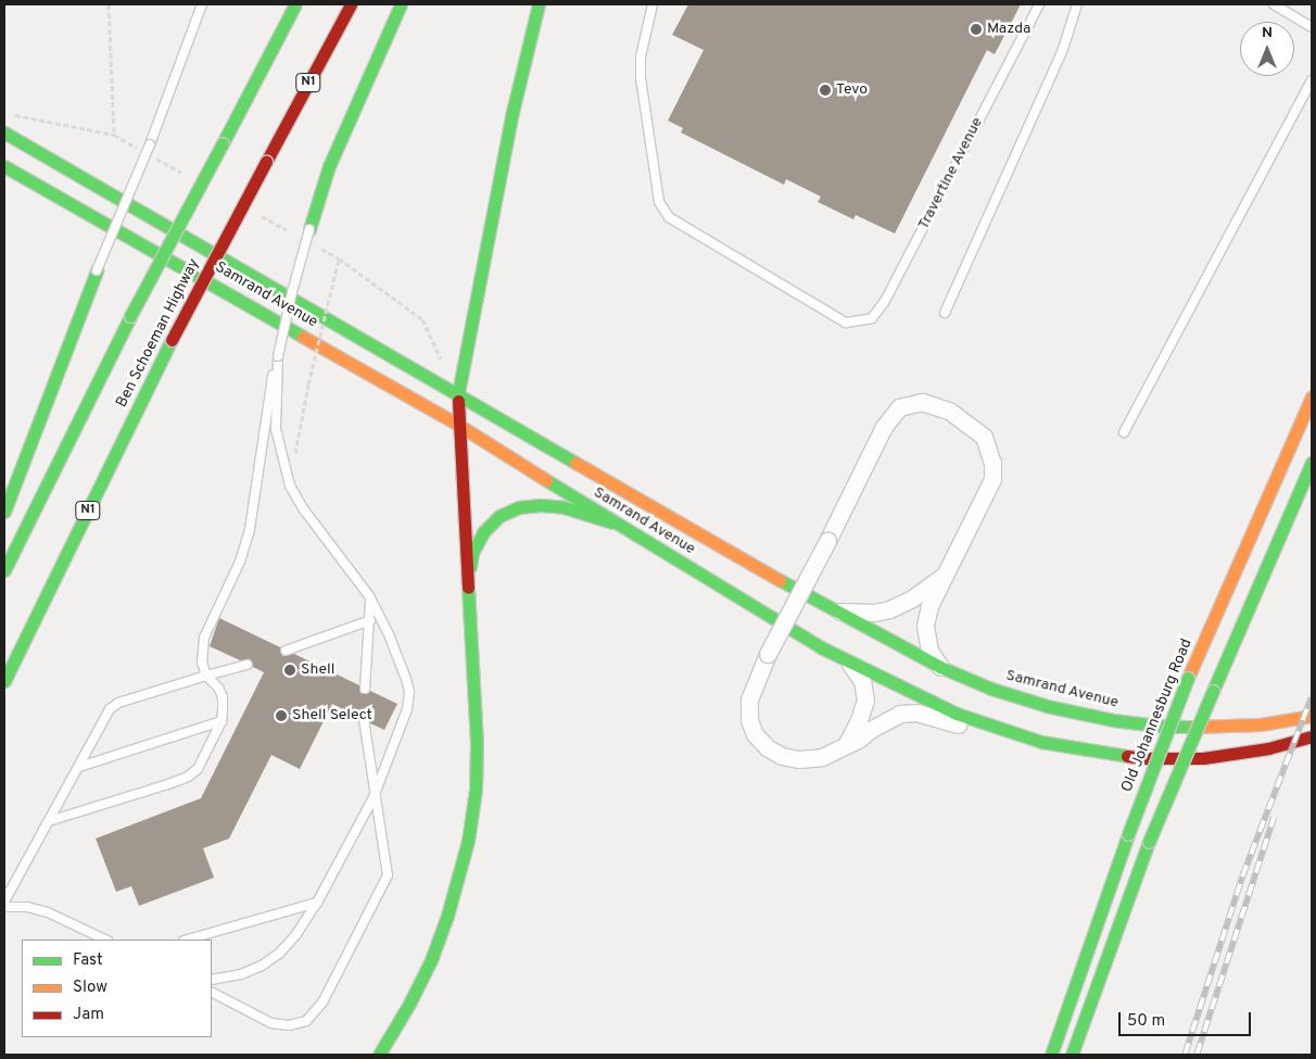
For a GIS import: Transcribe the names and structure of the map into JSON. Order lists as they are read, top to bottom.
{
  "streets": {
    "main road": [
      "N1",
      "Samrand Avenue",
      "Ben Schoeman Highway",
      "Old Johannesburg Road"
    ],
    "lane": ["Travertine Avenue"]
  },
  "places": [
    "Mazda",
    "Tevo",
    "Shell",
    "Shell Select"
  ],
  "legend": ["Fast", "Slow", "Jam"],
  "scale_bar": "50 m",
  "north": "top"
}
